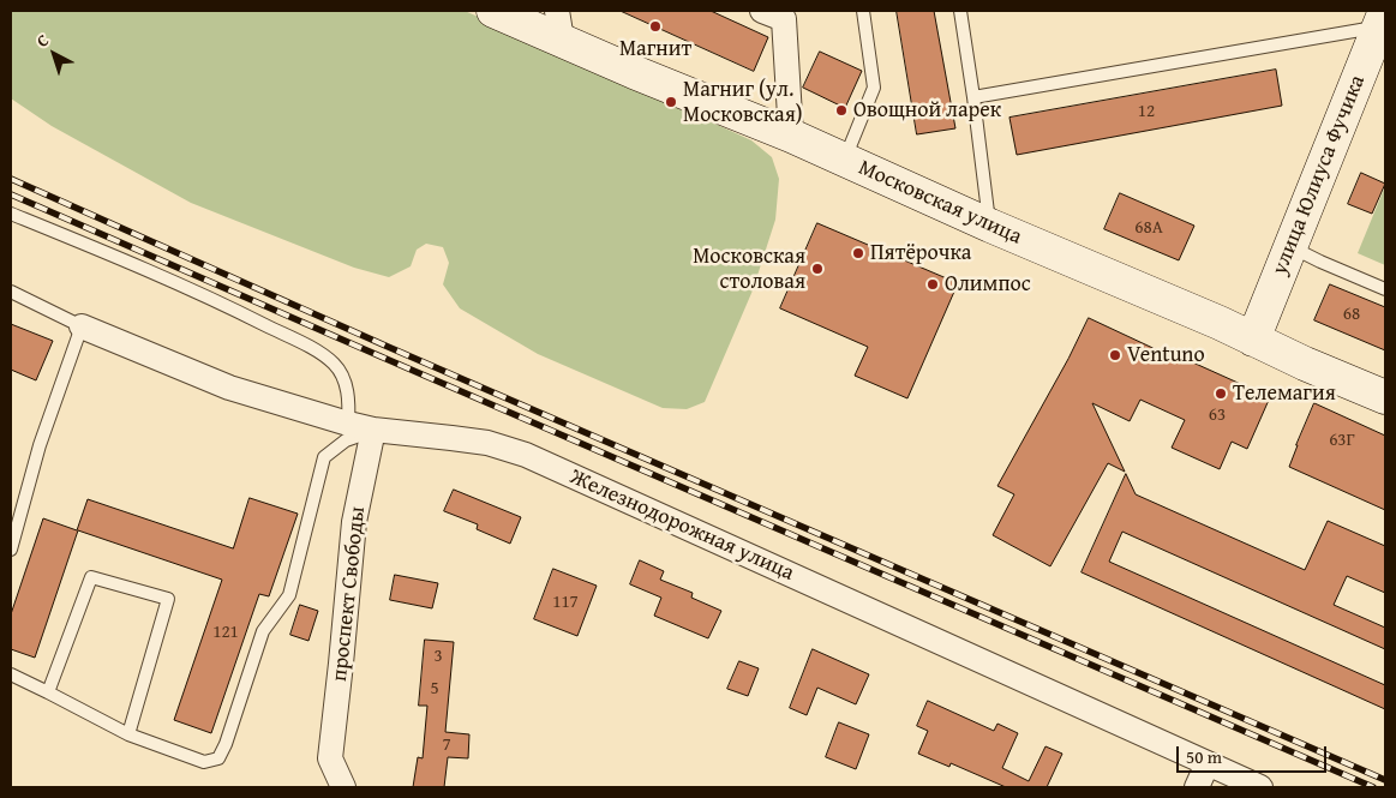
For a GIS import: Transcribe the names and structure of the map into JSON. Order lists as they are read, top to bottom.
{
  "streets": {
    "street": [
      "улица Юлиуса Фучика",
      "Московская улица",
      "Железнодорожная улица",
      "проспект Свободы"
    ]
  },
  "crossings": [
    ["улица Юлиуса Фучика", "Московская улица"],
    ["Железнодорожная улица", "проспект Свободы"]
  ],
  "places": [
    "Магнит",
    "Магниг (ул. Московская)",
    "Овощной ларек",
    "Пятёрочка",
    "Московская столовая",
    "Олимпос",
    "Ventuno",
    "Телемагия"
  ],
  "house_numbers": [
    "12",
    "68А",
    "68",
    "63",
    "63Г",
    "117",
    "121",
    "3",
    "5",
    "7"
  ],
  "scale_bar": "50 m",
  "north": "top left"
}
